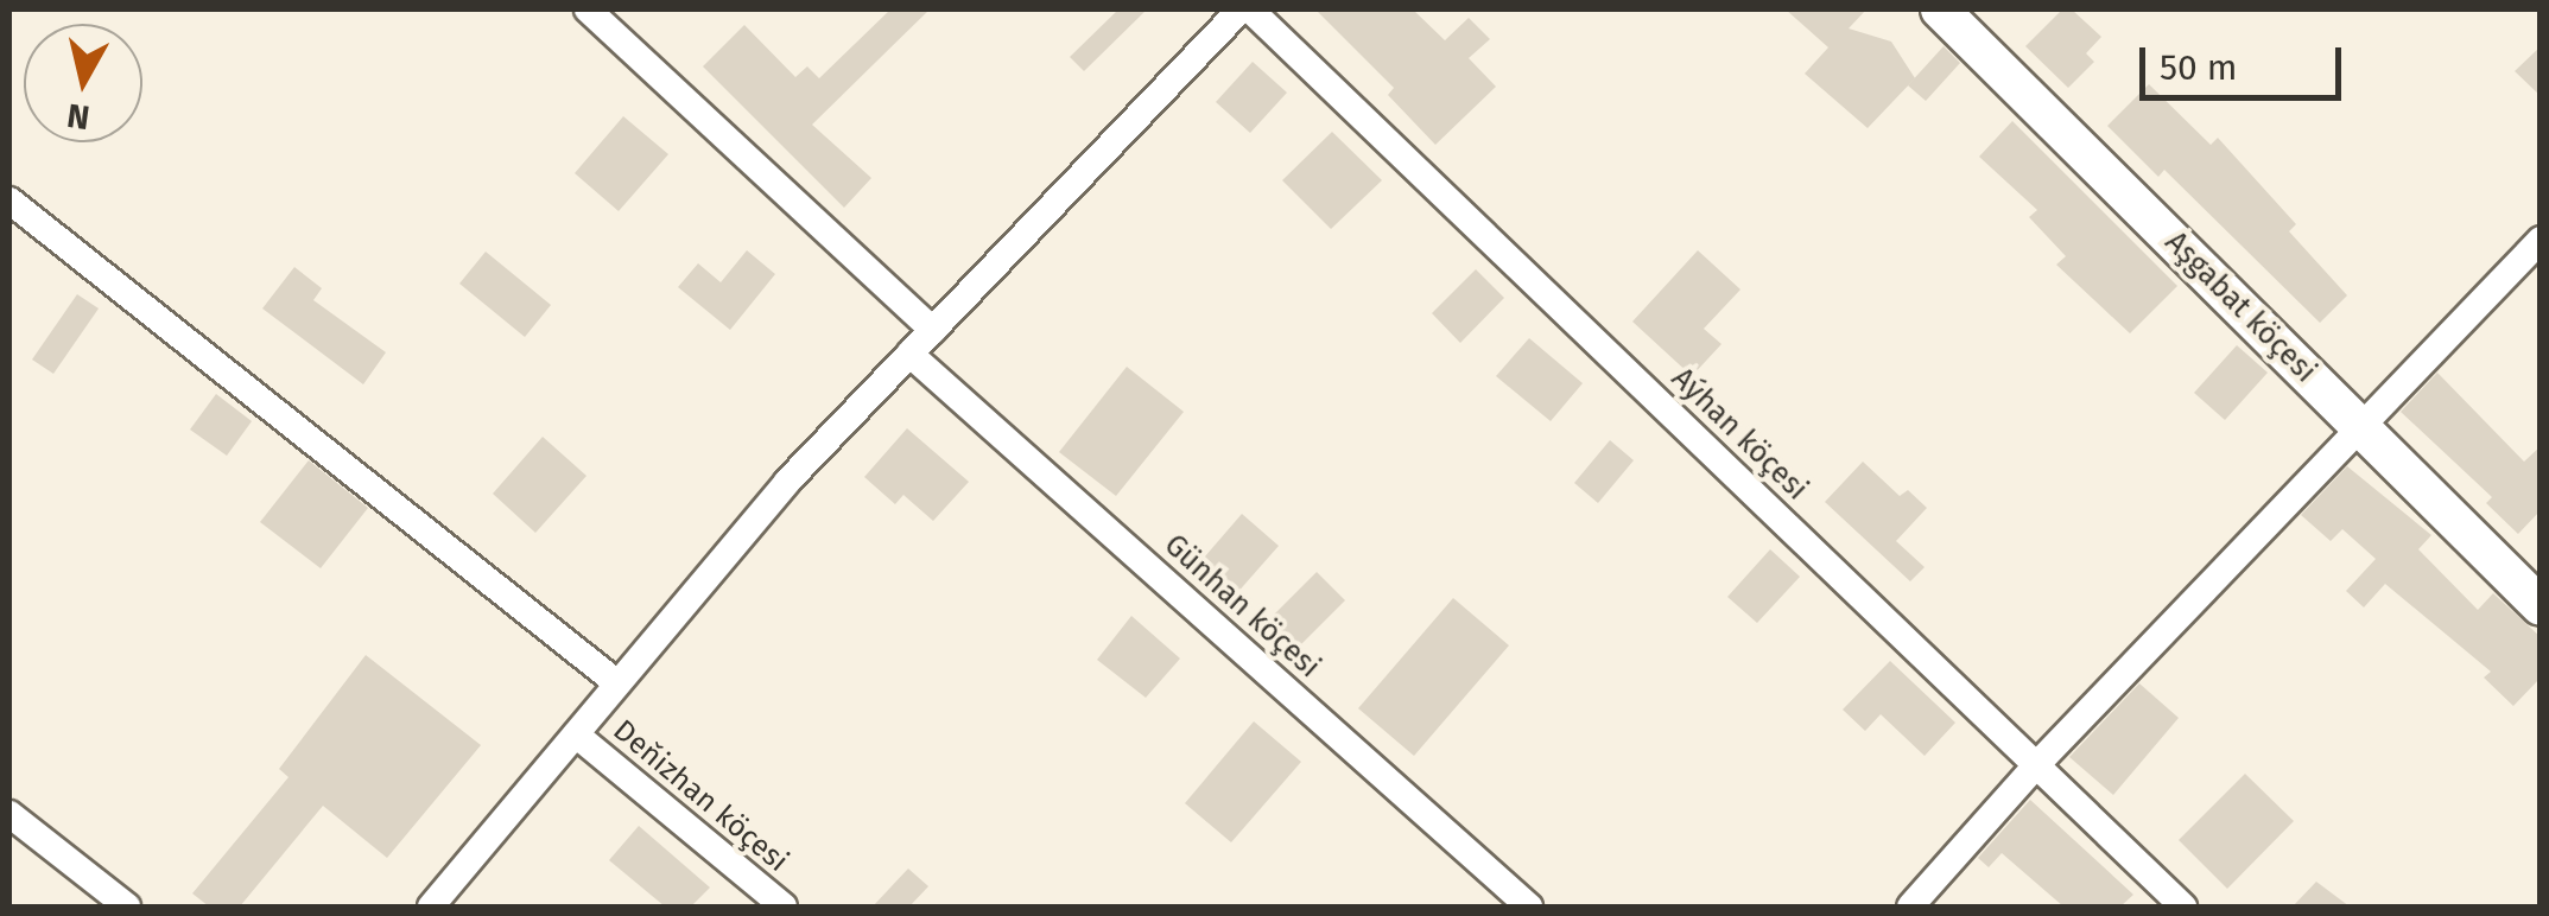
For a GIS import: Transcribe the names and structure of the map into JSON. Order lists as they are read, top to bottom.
{
  "streets": {
    "street": [
      "Aşgabat köçesi",
      "Aýhan köçesi",
      "Günhan köçesi",
      "Deňizhan köçesi"
    ]
  },
  "scale_bar": "50 m",
  "north": "bottom"
}
